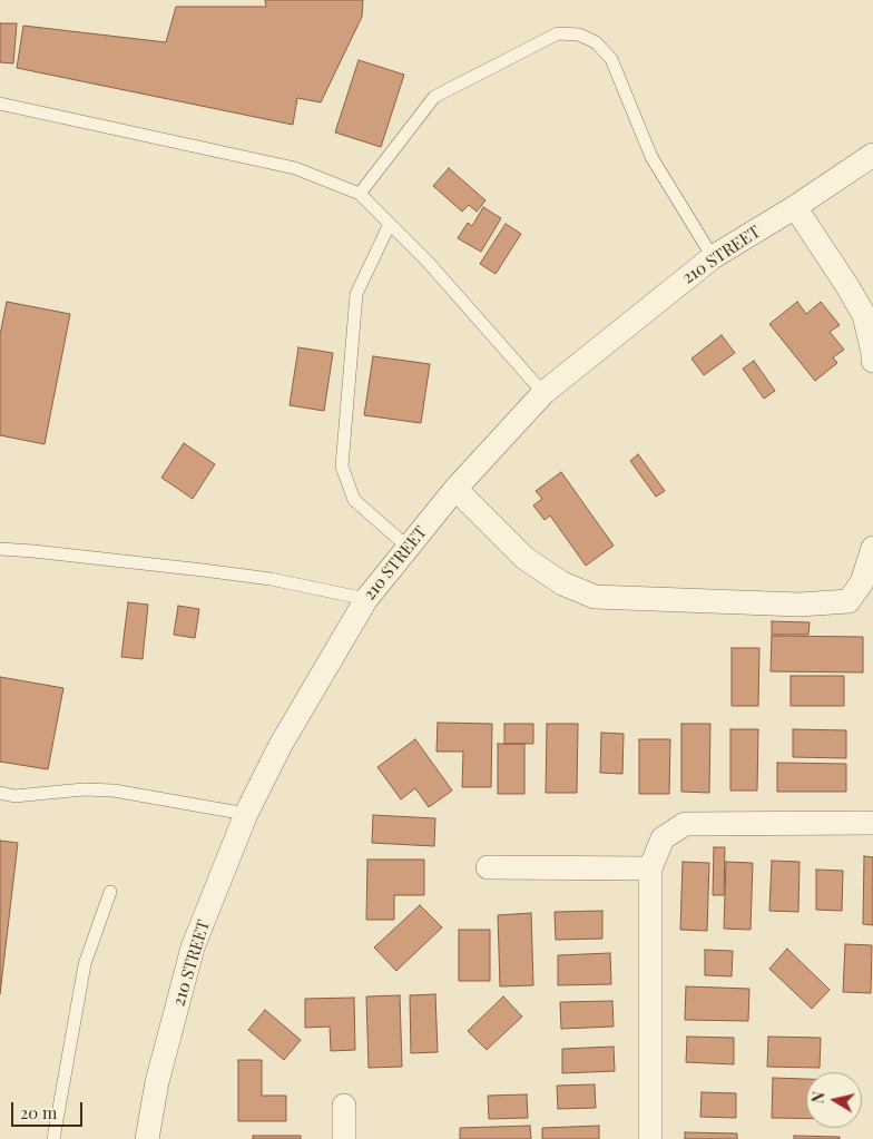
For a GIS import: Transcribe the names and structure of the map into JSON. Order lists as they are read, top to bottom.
{
  "streets": {
    "street": ["210 STREET"]
  },
  "scale_bar": "20 m",
  "north": "left"
}
